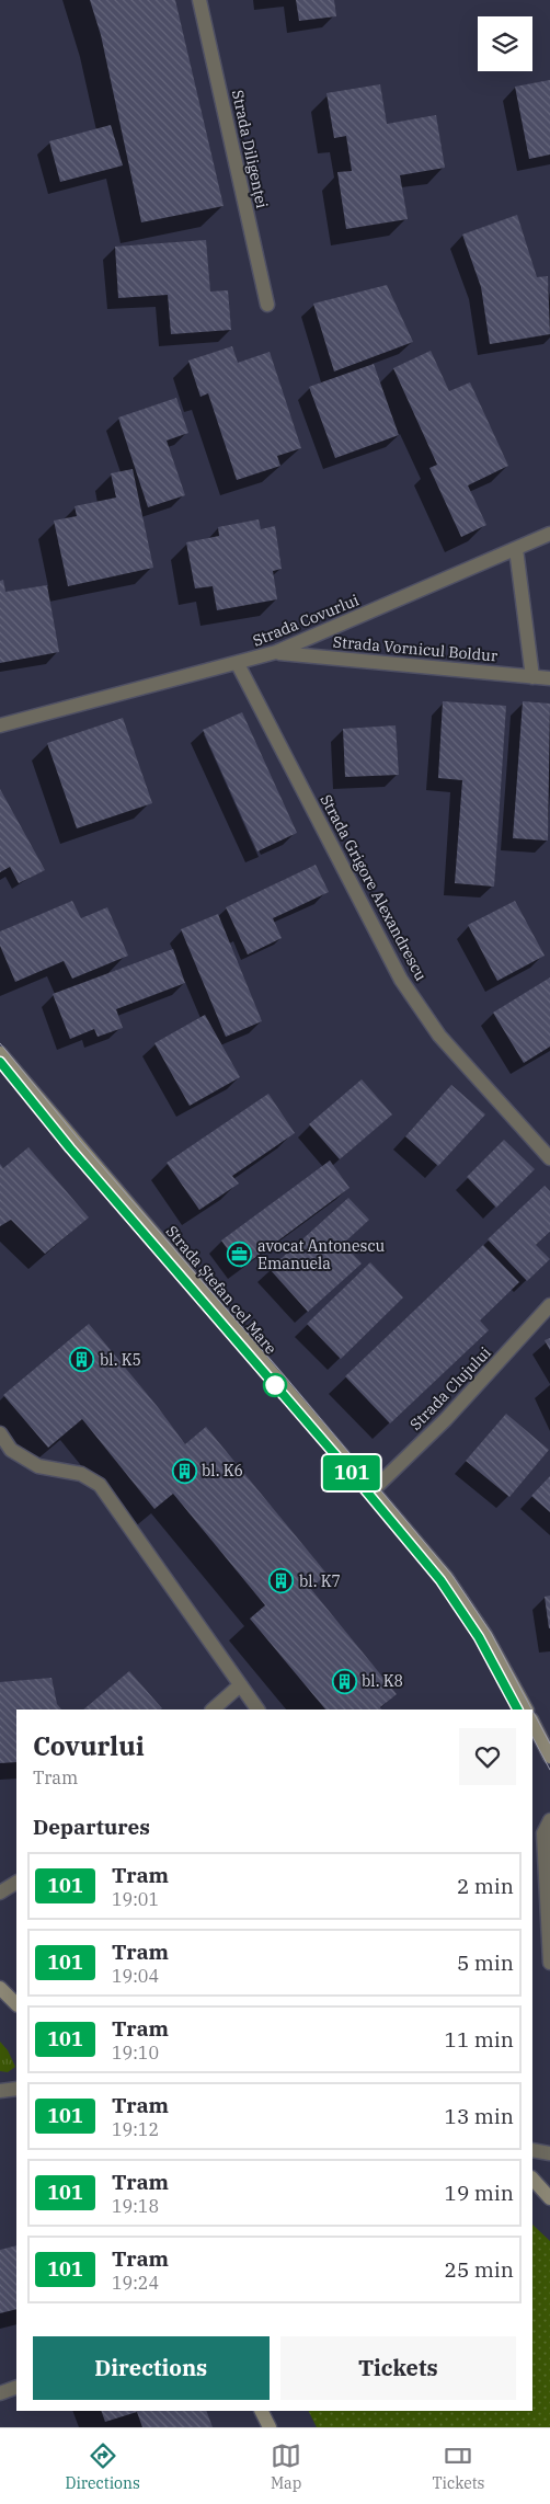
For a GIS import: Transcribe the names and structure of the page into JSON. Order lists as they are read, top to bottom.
{
  "streets": {
    "main road": ["Strada Ștefan cel Mare"],
    "street": [
      "Strada Diligenței",
      "Strada Covurlui",
      "Strada Vornicul Boldur",
      "Strada Grigore Alexandrescu",
      "Strada Clujului"
    ]
  },
  "crossings": [
    ["Strada Covurlui", "Strada Vornicul Boldur"],
    ["Strada Covurlui", "Strada Grigore Alexandrescu"],
    ["Strada Ștefan cel Mare", "Strada Clujului"]
  ],
  "places": {
    "office": ["avocat Antonescu Emanuela"],
    "building": [
      "bl. K5",
      "bl. K6",
      "bl. K7",
      "bl. K8"
    ]
  },
  "lines": ["tram line 101"],
  "page": {
    "on_map": "101",
    "heading": [
      ["Covurlui", "Tram"],
      "Departures"
    ],
    "list": [
      {
        "mark": "101",
        "name": "Tram",
        "note": "19:01",
        "value": "2 min"
      },
      {
        "mark": "101",
        "name": "Tram",
        "note": "19:04",
        "value": "5 min"
      },
      {
        "mark": "101",
        "name": "Tram",
        "note": "19:10",
        "value": "11 min"
      },
      {
        "mark": "101",
        "name": "Tram",
        "note": "19:12",
        "value": "13 min"
      },
      {
        "mark": "101",
        "name": "Tram",
        "note": "19:18",
        "value": "19 min"
      },
      {
        "mark": "101",
        "name": "Tram",
        "note": "19:24",
        "value": "25 min"
      }
    ],
    "buttons": ["Directions", "Tickets"],
    "tabs": ["Directions", "Map", "Tickets"]
  }
}
